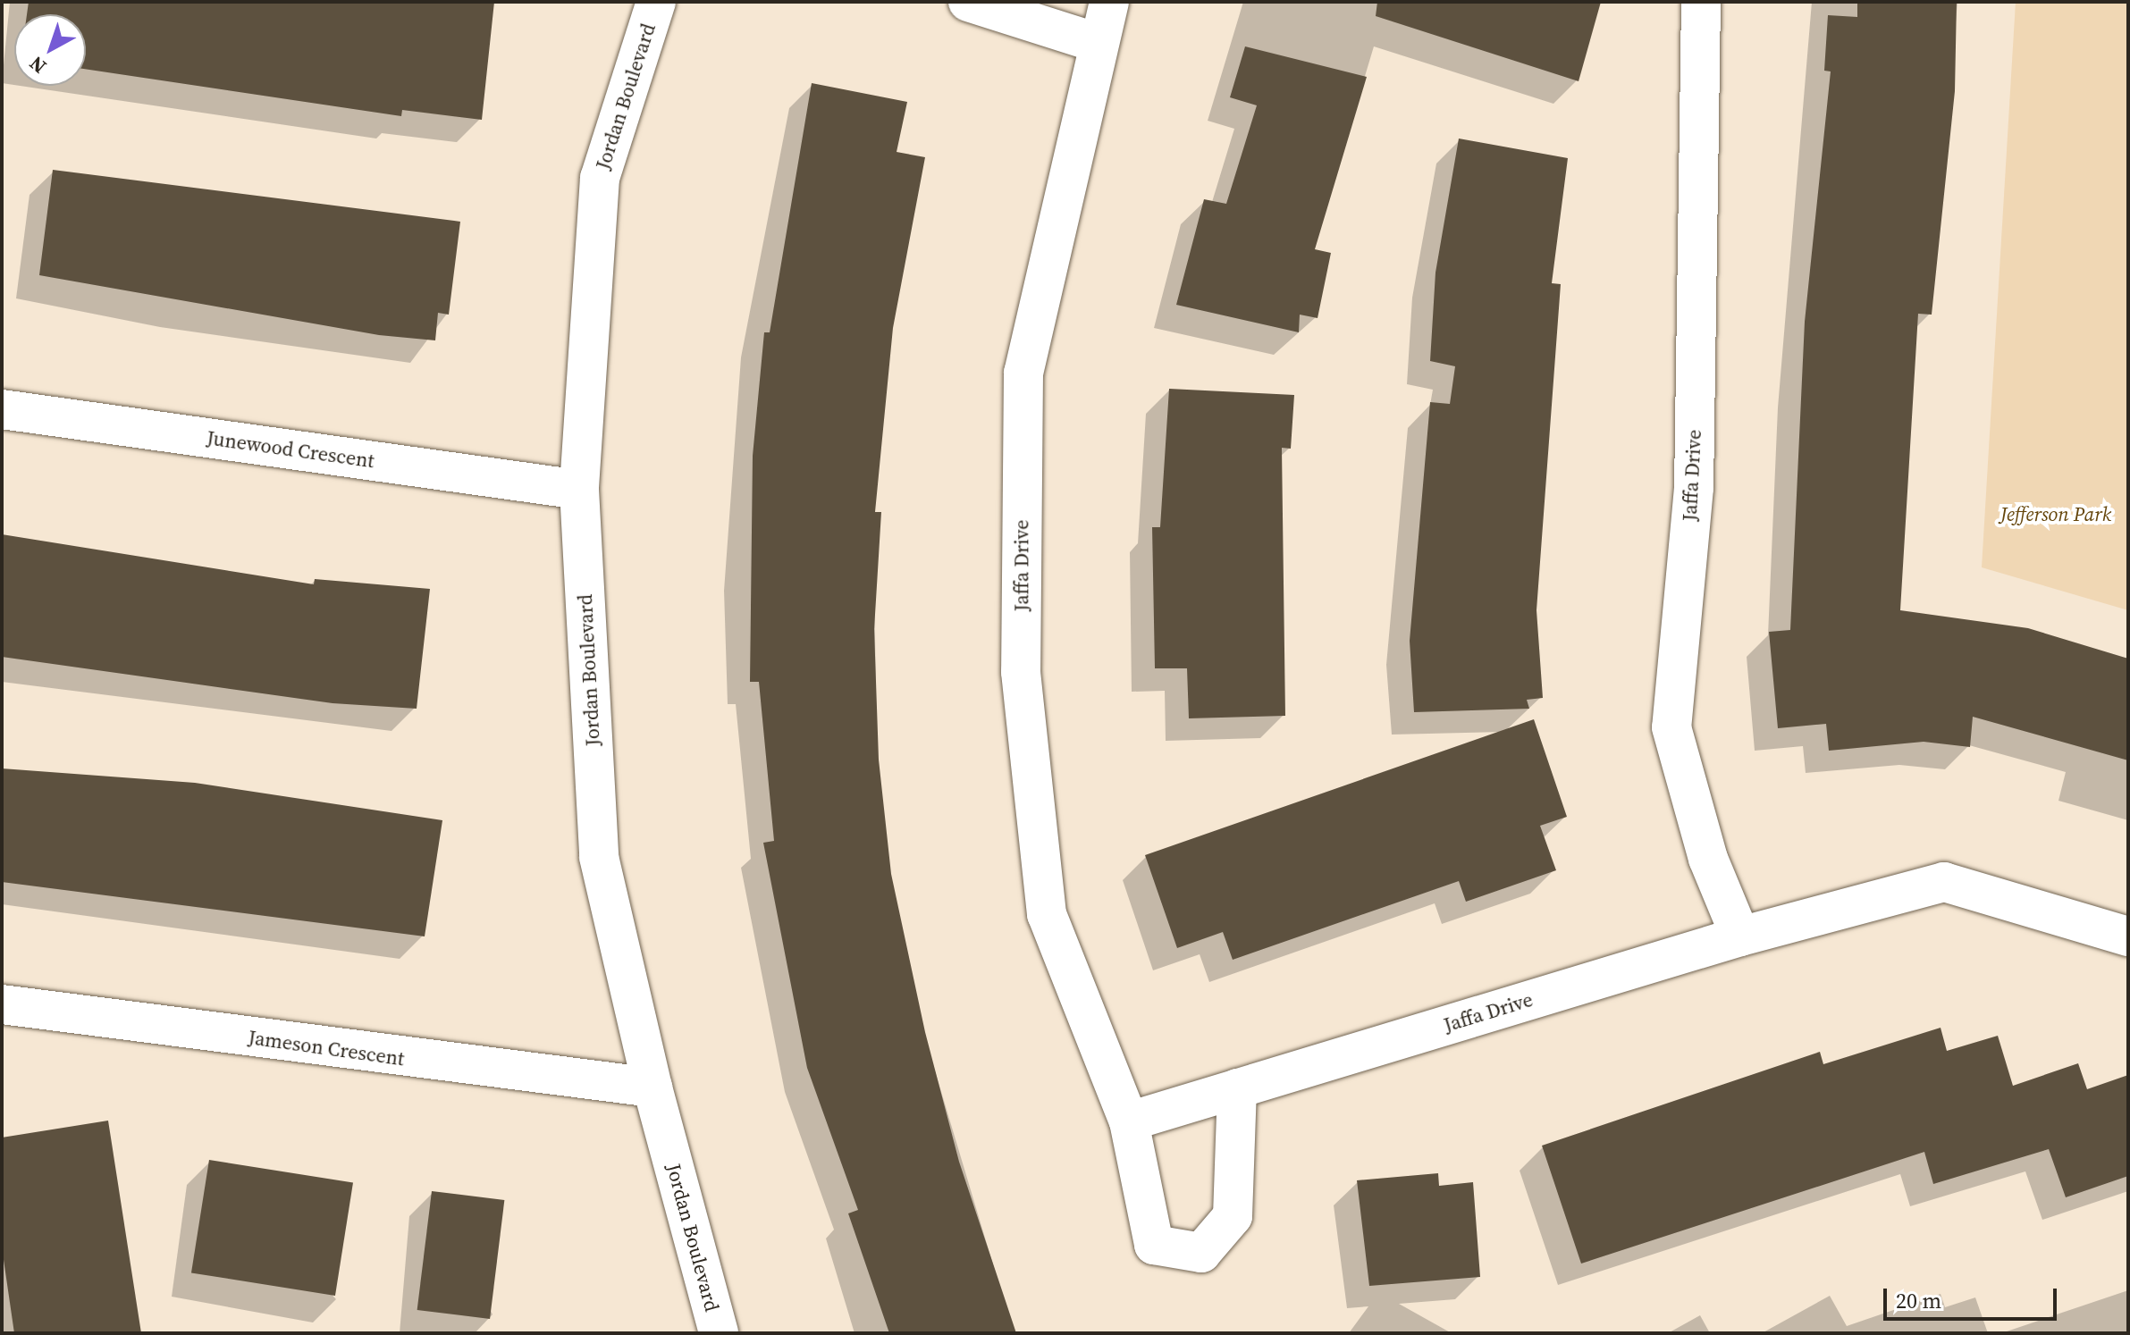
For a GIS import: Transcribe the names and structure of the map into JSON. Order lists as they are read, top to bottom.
{
  "streets": {
    "street": [
      "Jordan Boulevard",
      "Junewood Crescent",
      "Jaffa Drive",
      "Jameson Crescent"
    ]
  },
  "crossings": [
    ["Jordan Boulevard", "Junewood Crescent"],
    ["Jordan Boulevard", "Jameson Crescent"]
  ],
  "parks": ["Jefferson Park"],
  "scale_bar": "20 m",
  "north": "bottom left"
}
